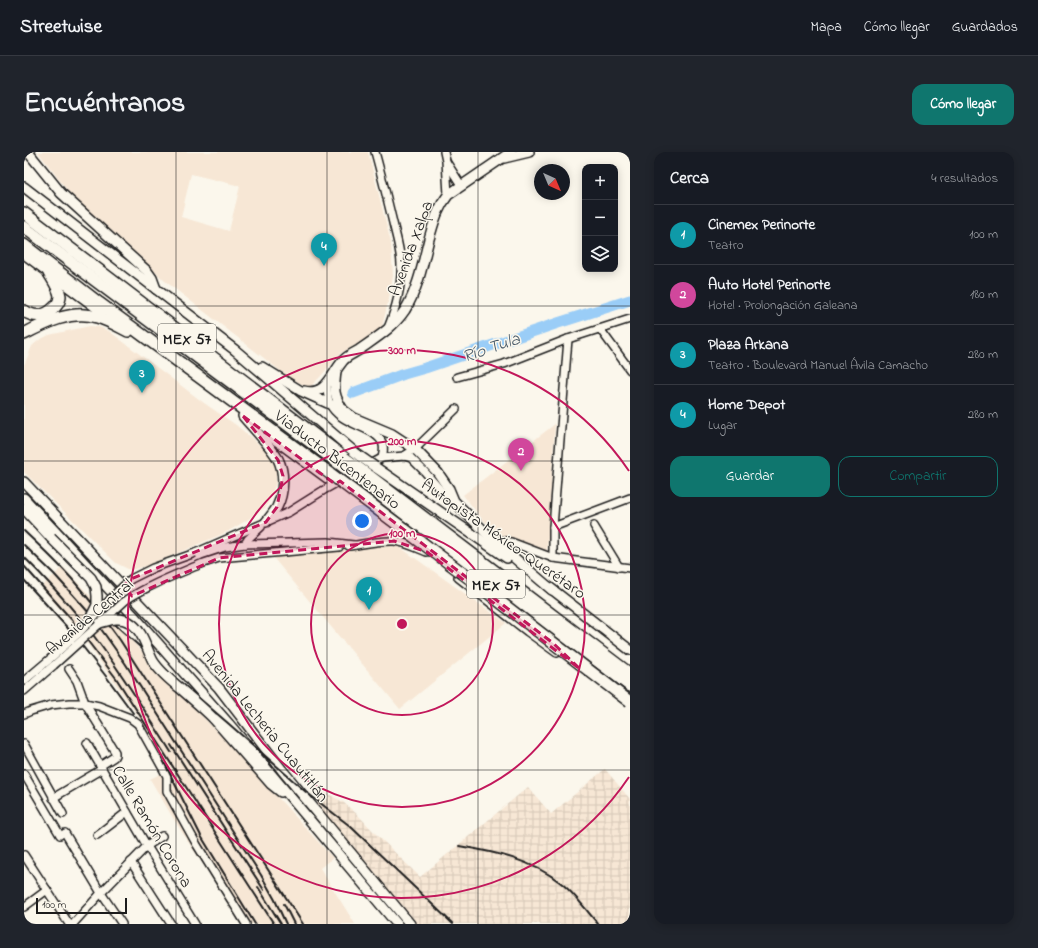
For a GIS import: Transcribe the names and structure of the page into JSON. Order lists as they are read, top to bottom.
{
  "streets": {
    "highway": ["MEX 57", "Viaducto Bicentenario"],
    "main road": ["Avenida Xalpa", "Autopista México-Querétaro", "Avenida Lecheria Cuautitlán"],
    "street": ["Avenida Central", "Calle Ramón Corona"]
  },
  "crossings": [
    ["MEX 57", "Autopista México-Querétaro"]
  ],
  "water": ["Río Tula"],
  "scale_bar": "100 m",
  "north": "bottom right",
  "page": {
    "header": "Streetwise",
    "nav": ["Mapa", "Cómo llegar", "Guardados"],
    "title": "Encuéntranos",
    "buttons": [
      "Cómo llegar",
      ["Guardar", "Compartir"]
    ],
    "heading": ["Cerca", "4 resultados"],
    "map_buttons": ["+", "−"],
    "list": [
      {
        "mark": "1",
        "name": "Cinemex Perinorte",
        "note": "Teatro",
        "value": "100 m"
      },
      {
        "mark": "2",
        "name": "Auto Hotel Perinorte",
        "note": "Hotel · Prolongación Galeana",
        "value": "180 m"
      },
      {
        "mark": "3",
        "name": "Plaza Arkana",
        "note": "Teatro · Boulevard Manuel Ávila Camacho",
        "value": "280 m"
      },
      {
        "mark": "4",
        "name": "Home Depot",
        "note": "Lugar",
        "value": "280 m"
      }
    ],
    "pins": [
      "4",
      "3",
      "2",
      "1"
    ],
    "scale": "100 m"
  },
  "rings": ["300 m", "200 m", "100 m"]
}
